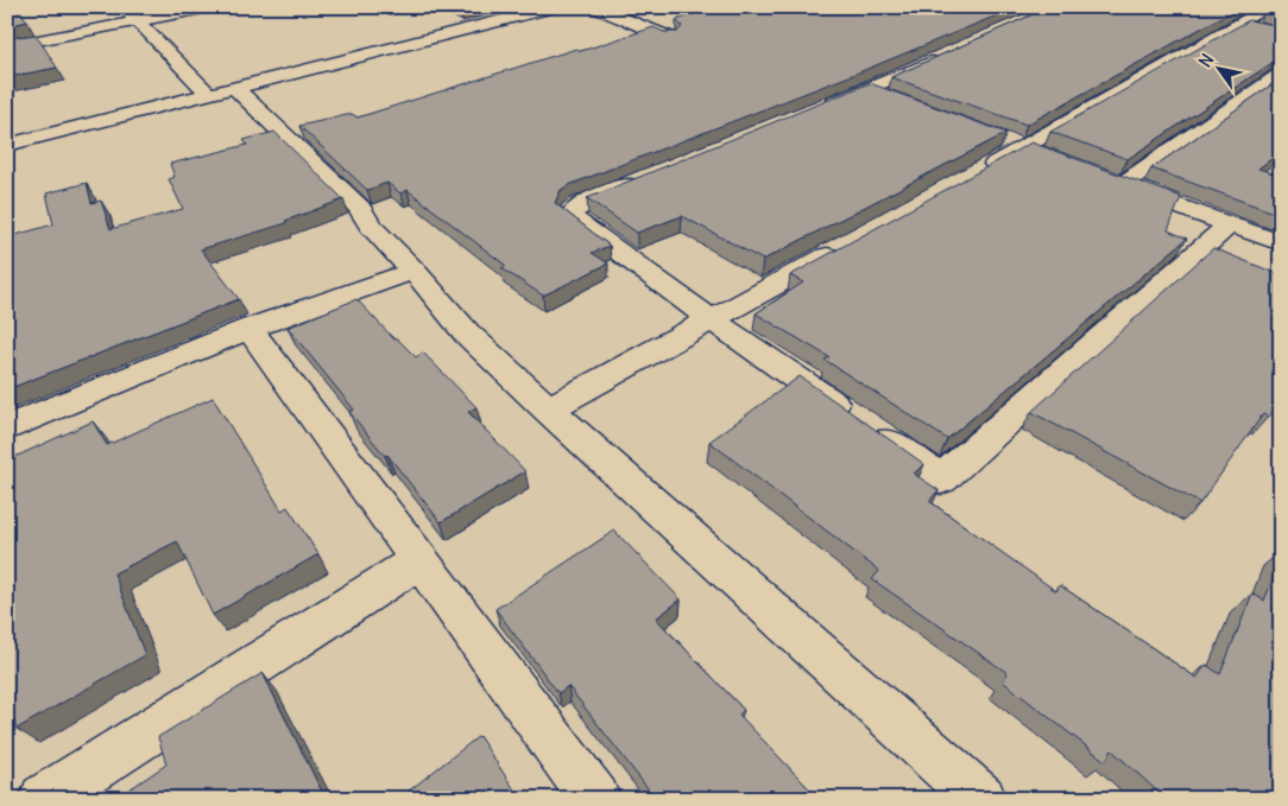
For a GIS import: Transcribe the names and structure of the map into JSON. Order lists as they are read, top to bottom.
{
  "north": "top left"
}
